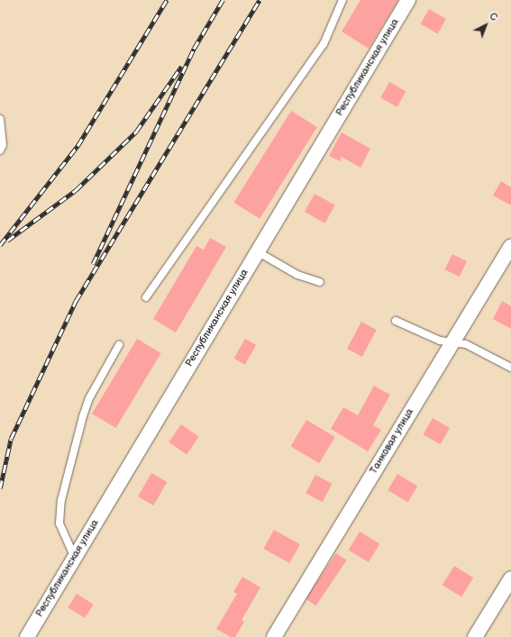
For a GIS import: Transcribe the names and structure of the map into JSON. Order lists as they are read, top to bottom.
{
  "streets": {
    "street": ["Республиканская улица", "Танковая улица"]
  },
  "north": "top right"
}
